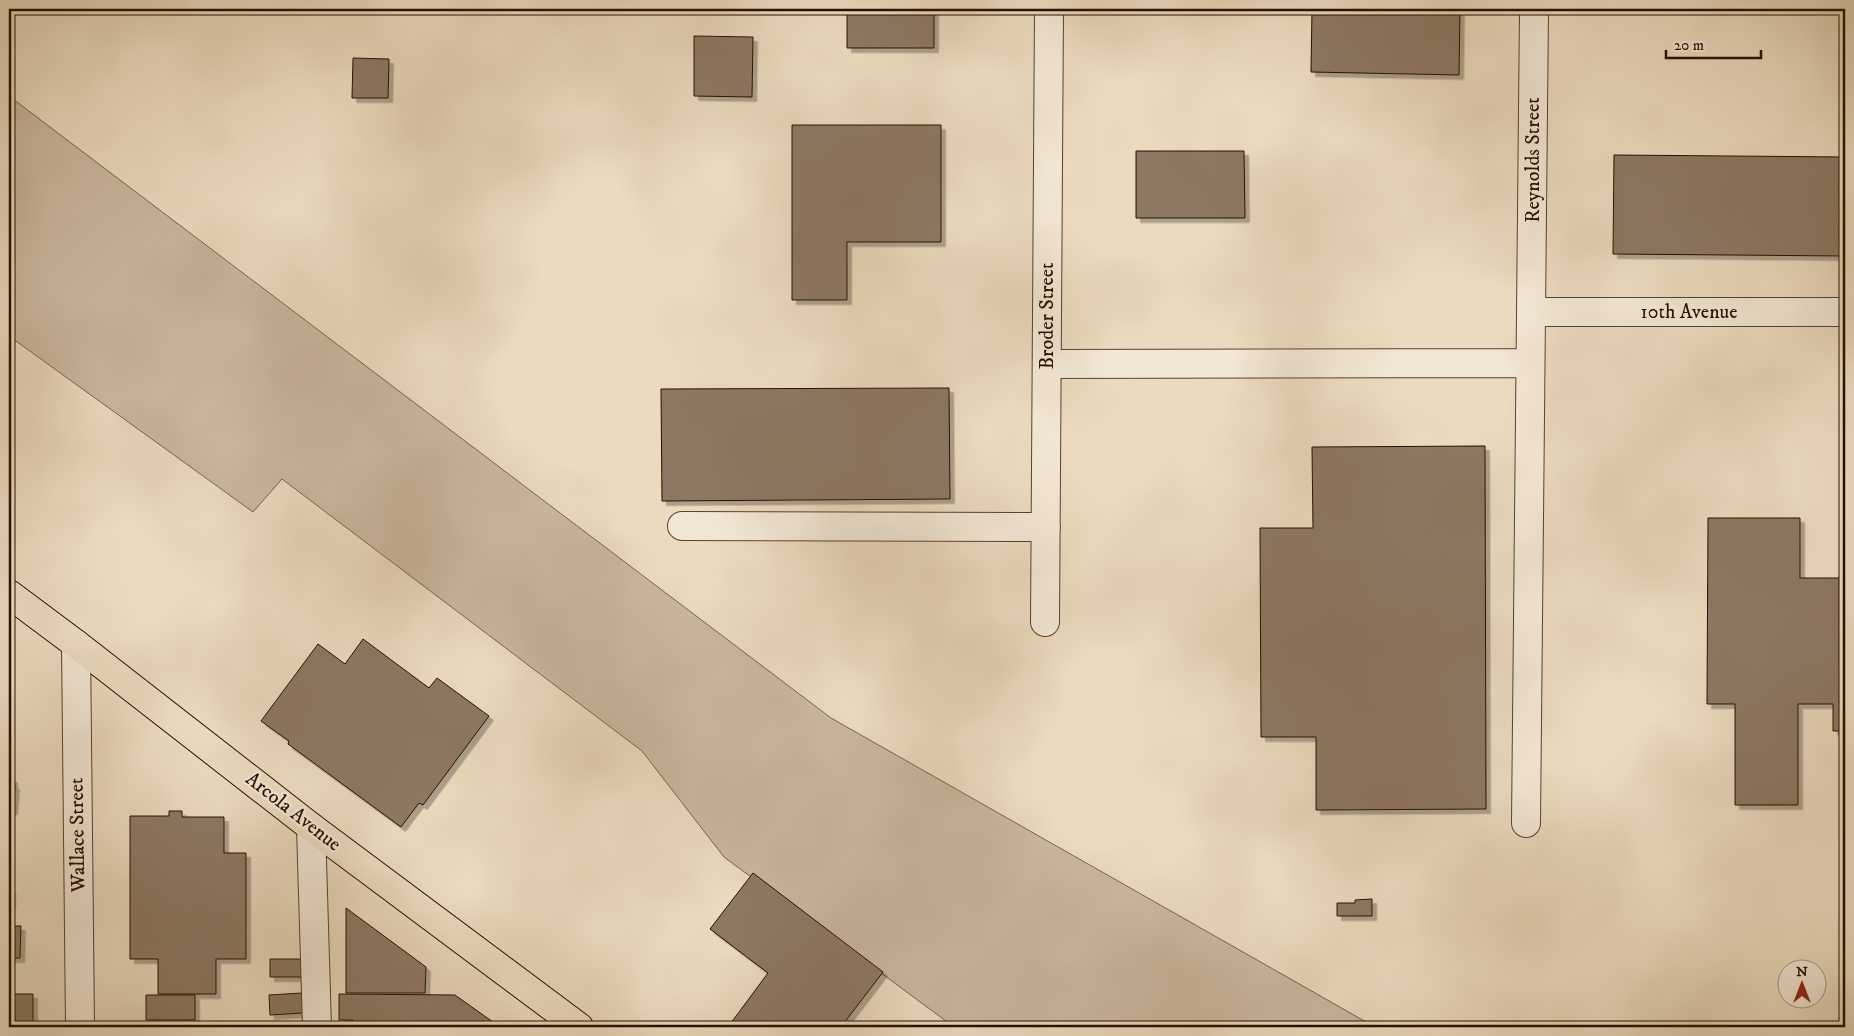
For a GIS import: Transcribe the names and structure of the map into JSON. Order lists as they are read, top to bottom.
{
  "streets": {
    "main road": ["Arcola Avenue"],
    "street": [
      "Reynolds Street",
      "10th Avenue",
      "Broder Street",
      "Wallace Street"
    ]
  },
  "crossings": [
    ["Reynolds Street", "10th Avenue"],
    ["Arcola Avenue", "Wallace Street"]
  ],
  "scale_bar": "20 m",
  "north": "top"
}
